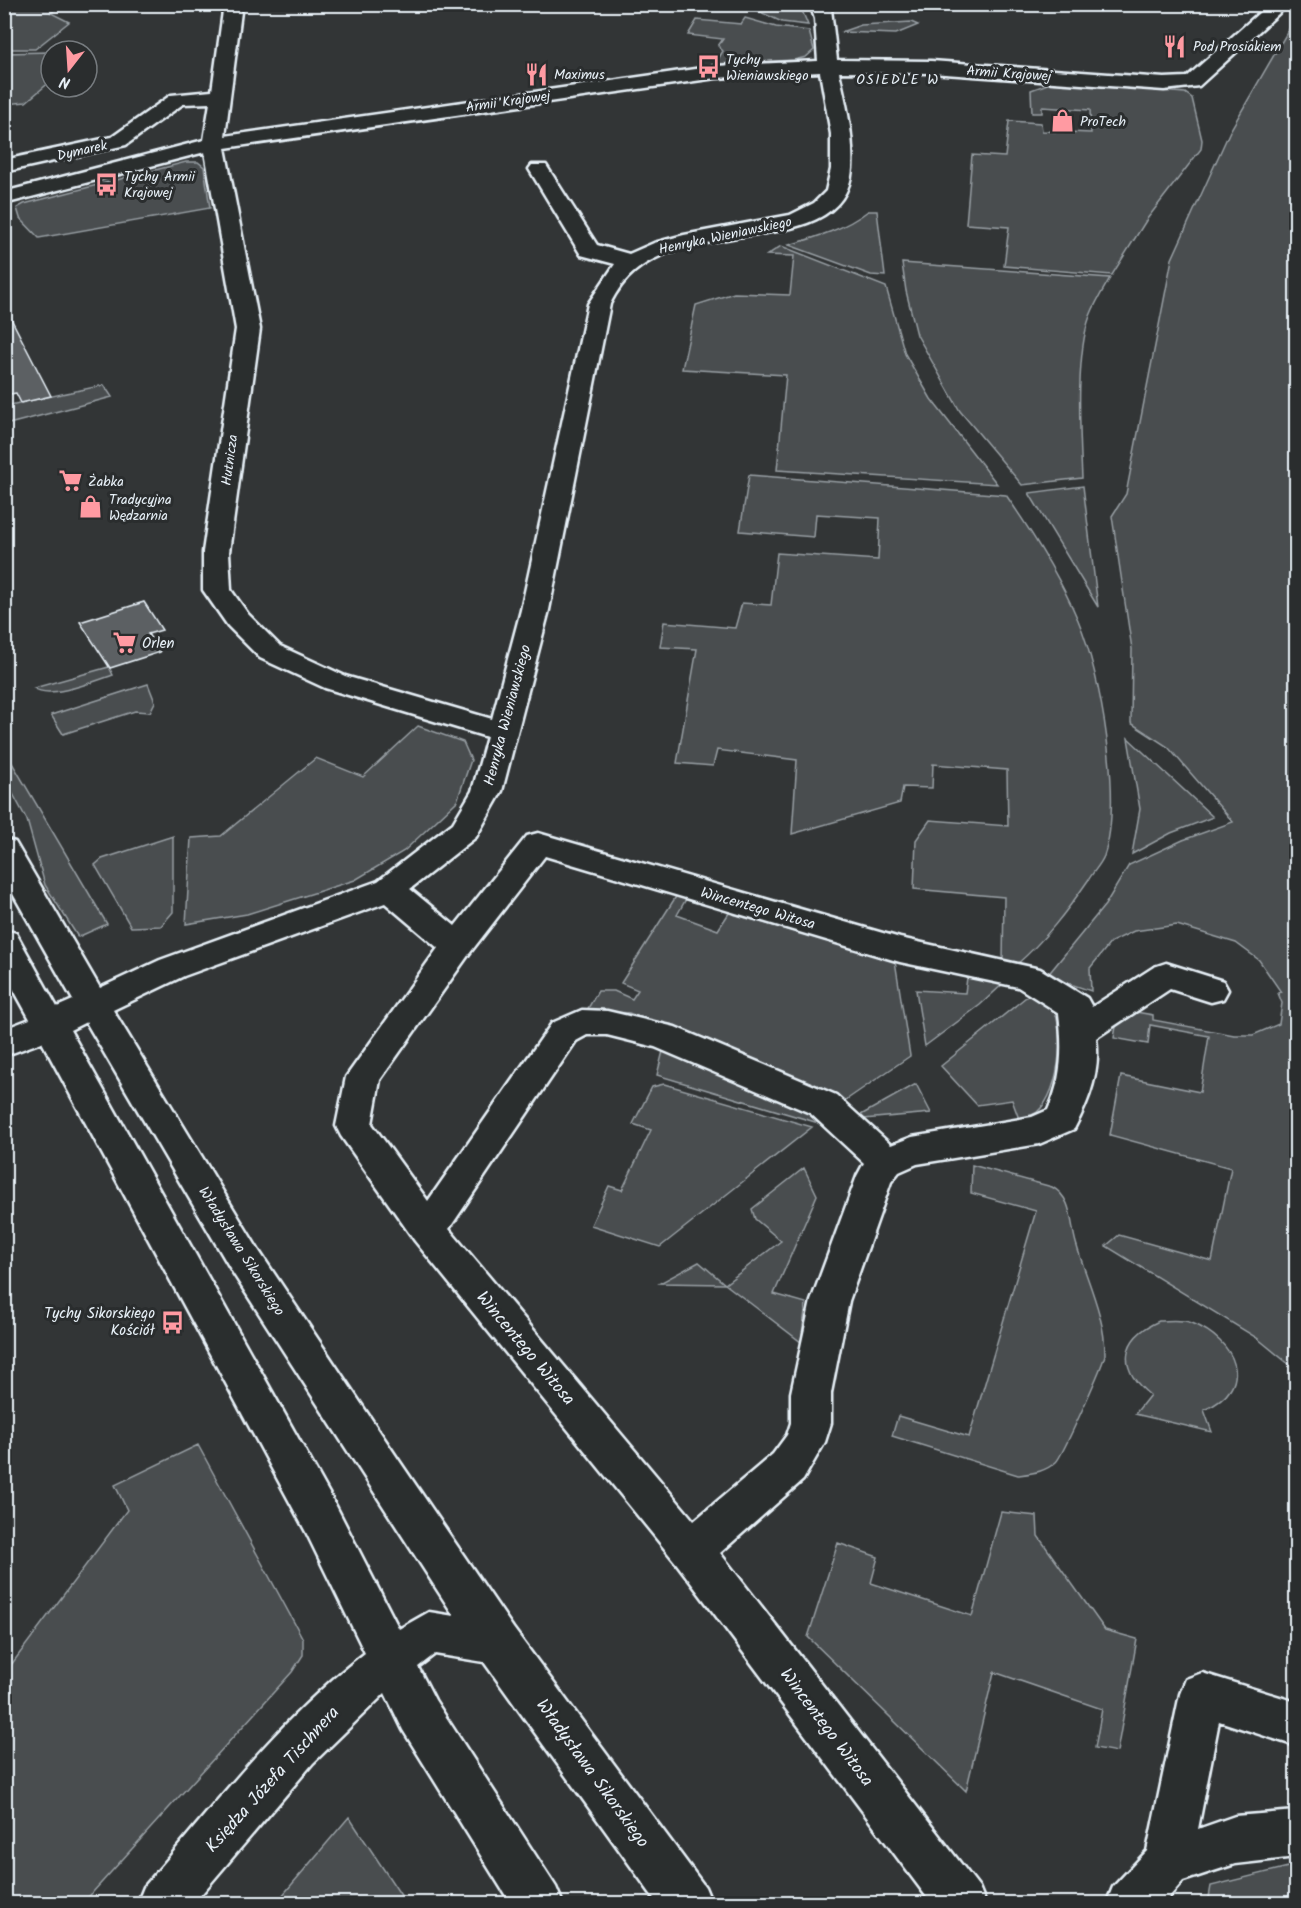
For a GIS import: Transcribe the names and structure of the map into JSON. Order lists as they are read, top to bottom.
{
  "streets": {
    "street": [
      "Armii Krajowej",
      "Dymarek",
      "Henryka Wieniawskiego",
      "Hutnicza",
      "Wincentego Witosa",
      "Władysława Sikorskiego",
      "Księdza Józefa Tischnera"
    ]
  },
  "crossings": [
    ["Armii Krajowej", "Henryka Wieniawskiego"],
    ["Armii Krajowej", "Hutnicza"],
    ["Dymarek", "Hutnicza"],
    ["Henryka Wieniawskiego", "Hutnicza"],
    ["Henryka Wieniawskiego", "Władysława Sikorskiego"]
  ],
  "districts": ["OSIEDLE W"],
  "places": {
    "restaurant": ["Pod Prosiakiem", "Maximus"],
    "bus stop": ["Tychy Wieniawskiego", "Tychy Armii Krajowej", "Tychy Sikorskiego Kościół"],
    "shop": ["ProTech", "Tradycyjna Wędzarnia"],
    "supermarket": ["Żabka", "Orlen"]
  },
  "north": "bottom"
}
